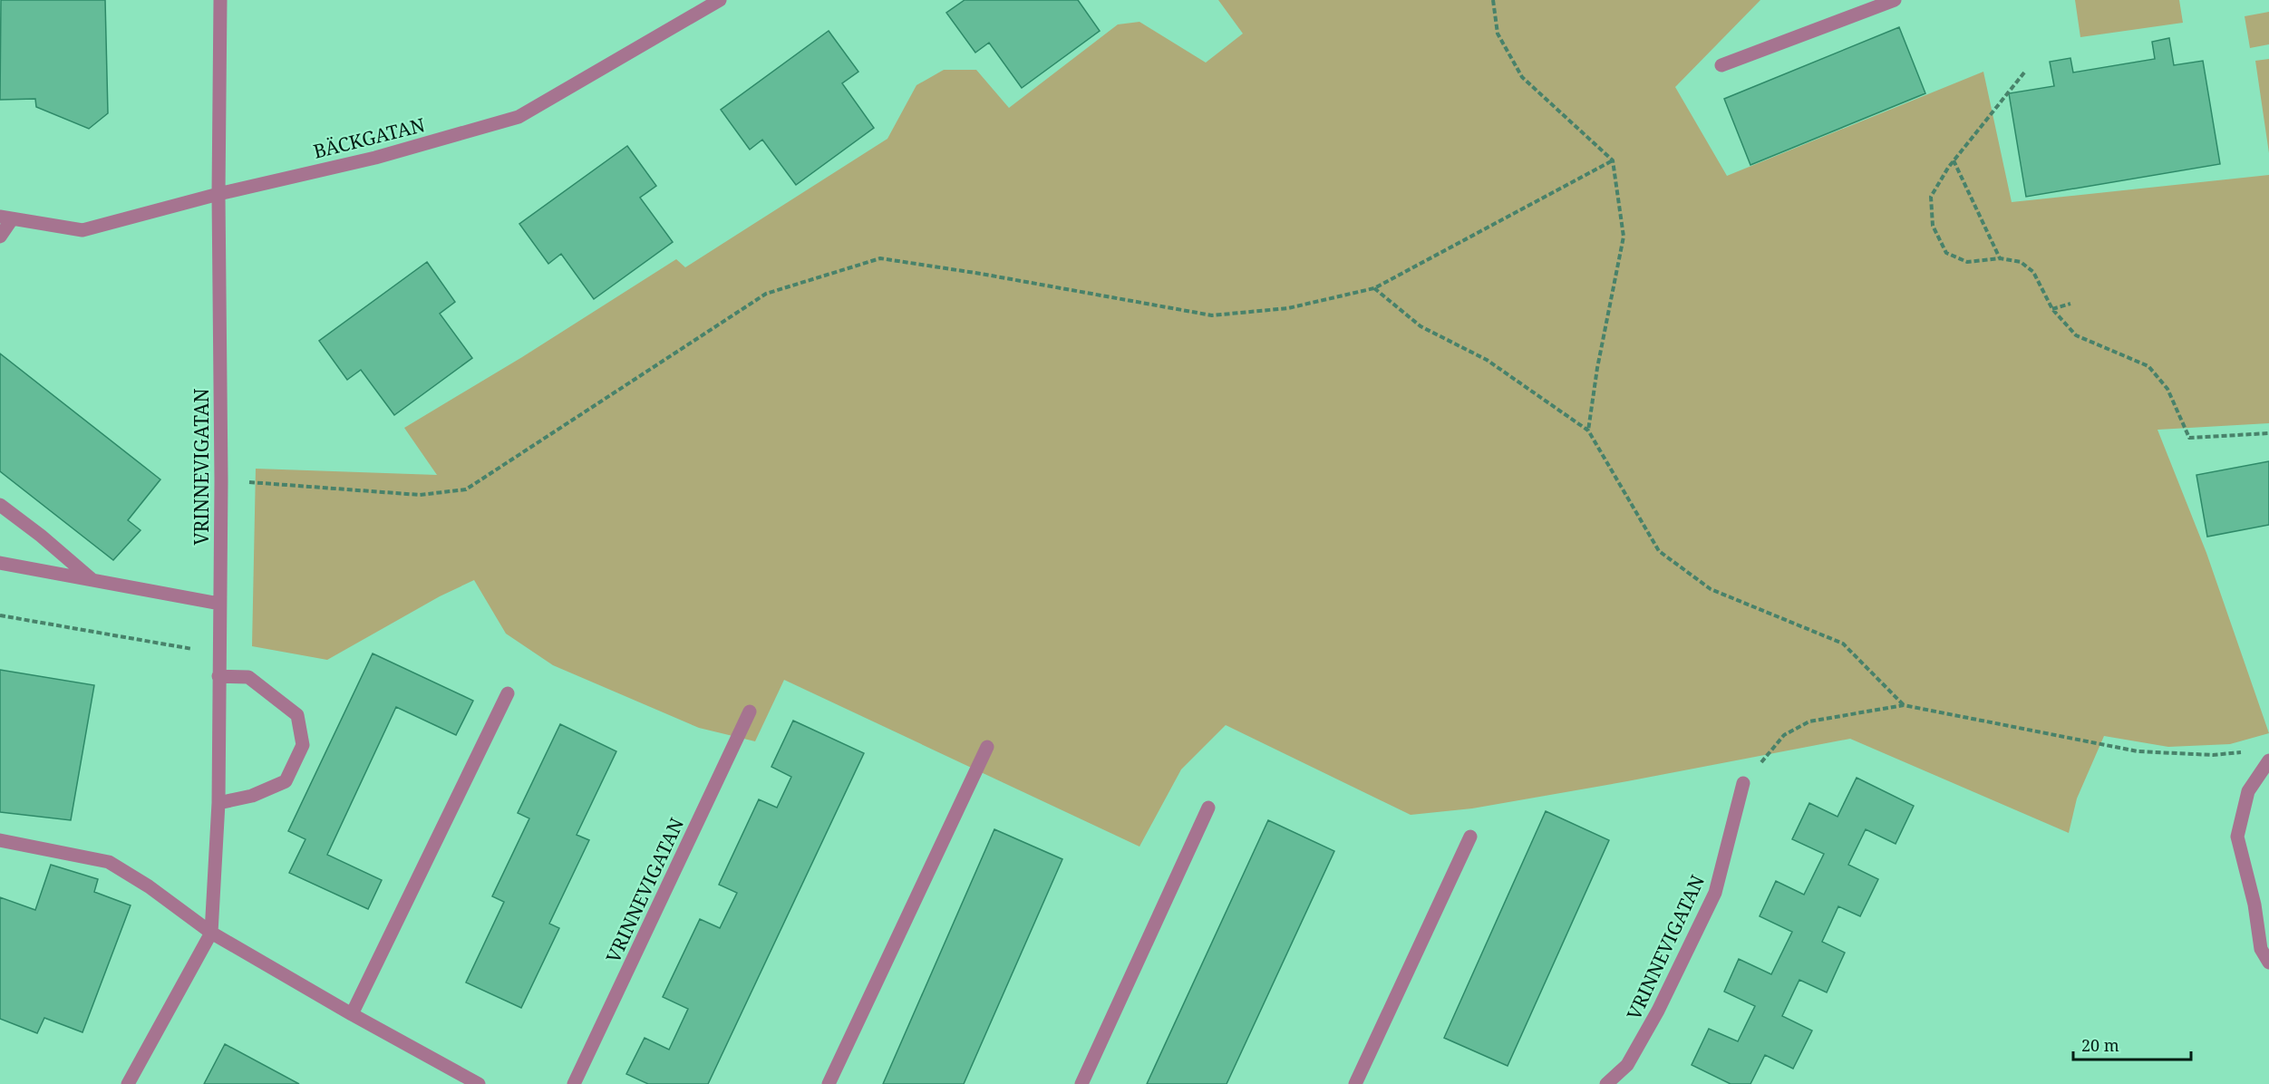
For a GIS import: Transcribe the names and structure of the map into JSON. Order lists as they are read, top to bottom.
{
  "streets": {
    "street": ["BÄCKGATAN", "VRINNEVIGATAN"]
  },
  "crossings": [
    ["BÄCKGATAN", "VRINNEVIGATAN"]
  ],
  "scale_bar": "20 m"
}
